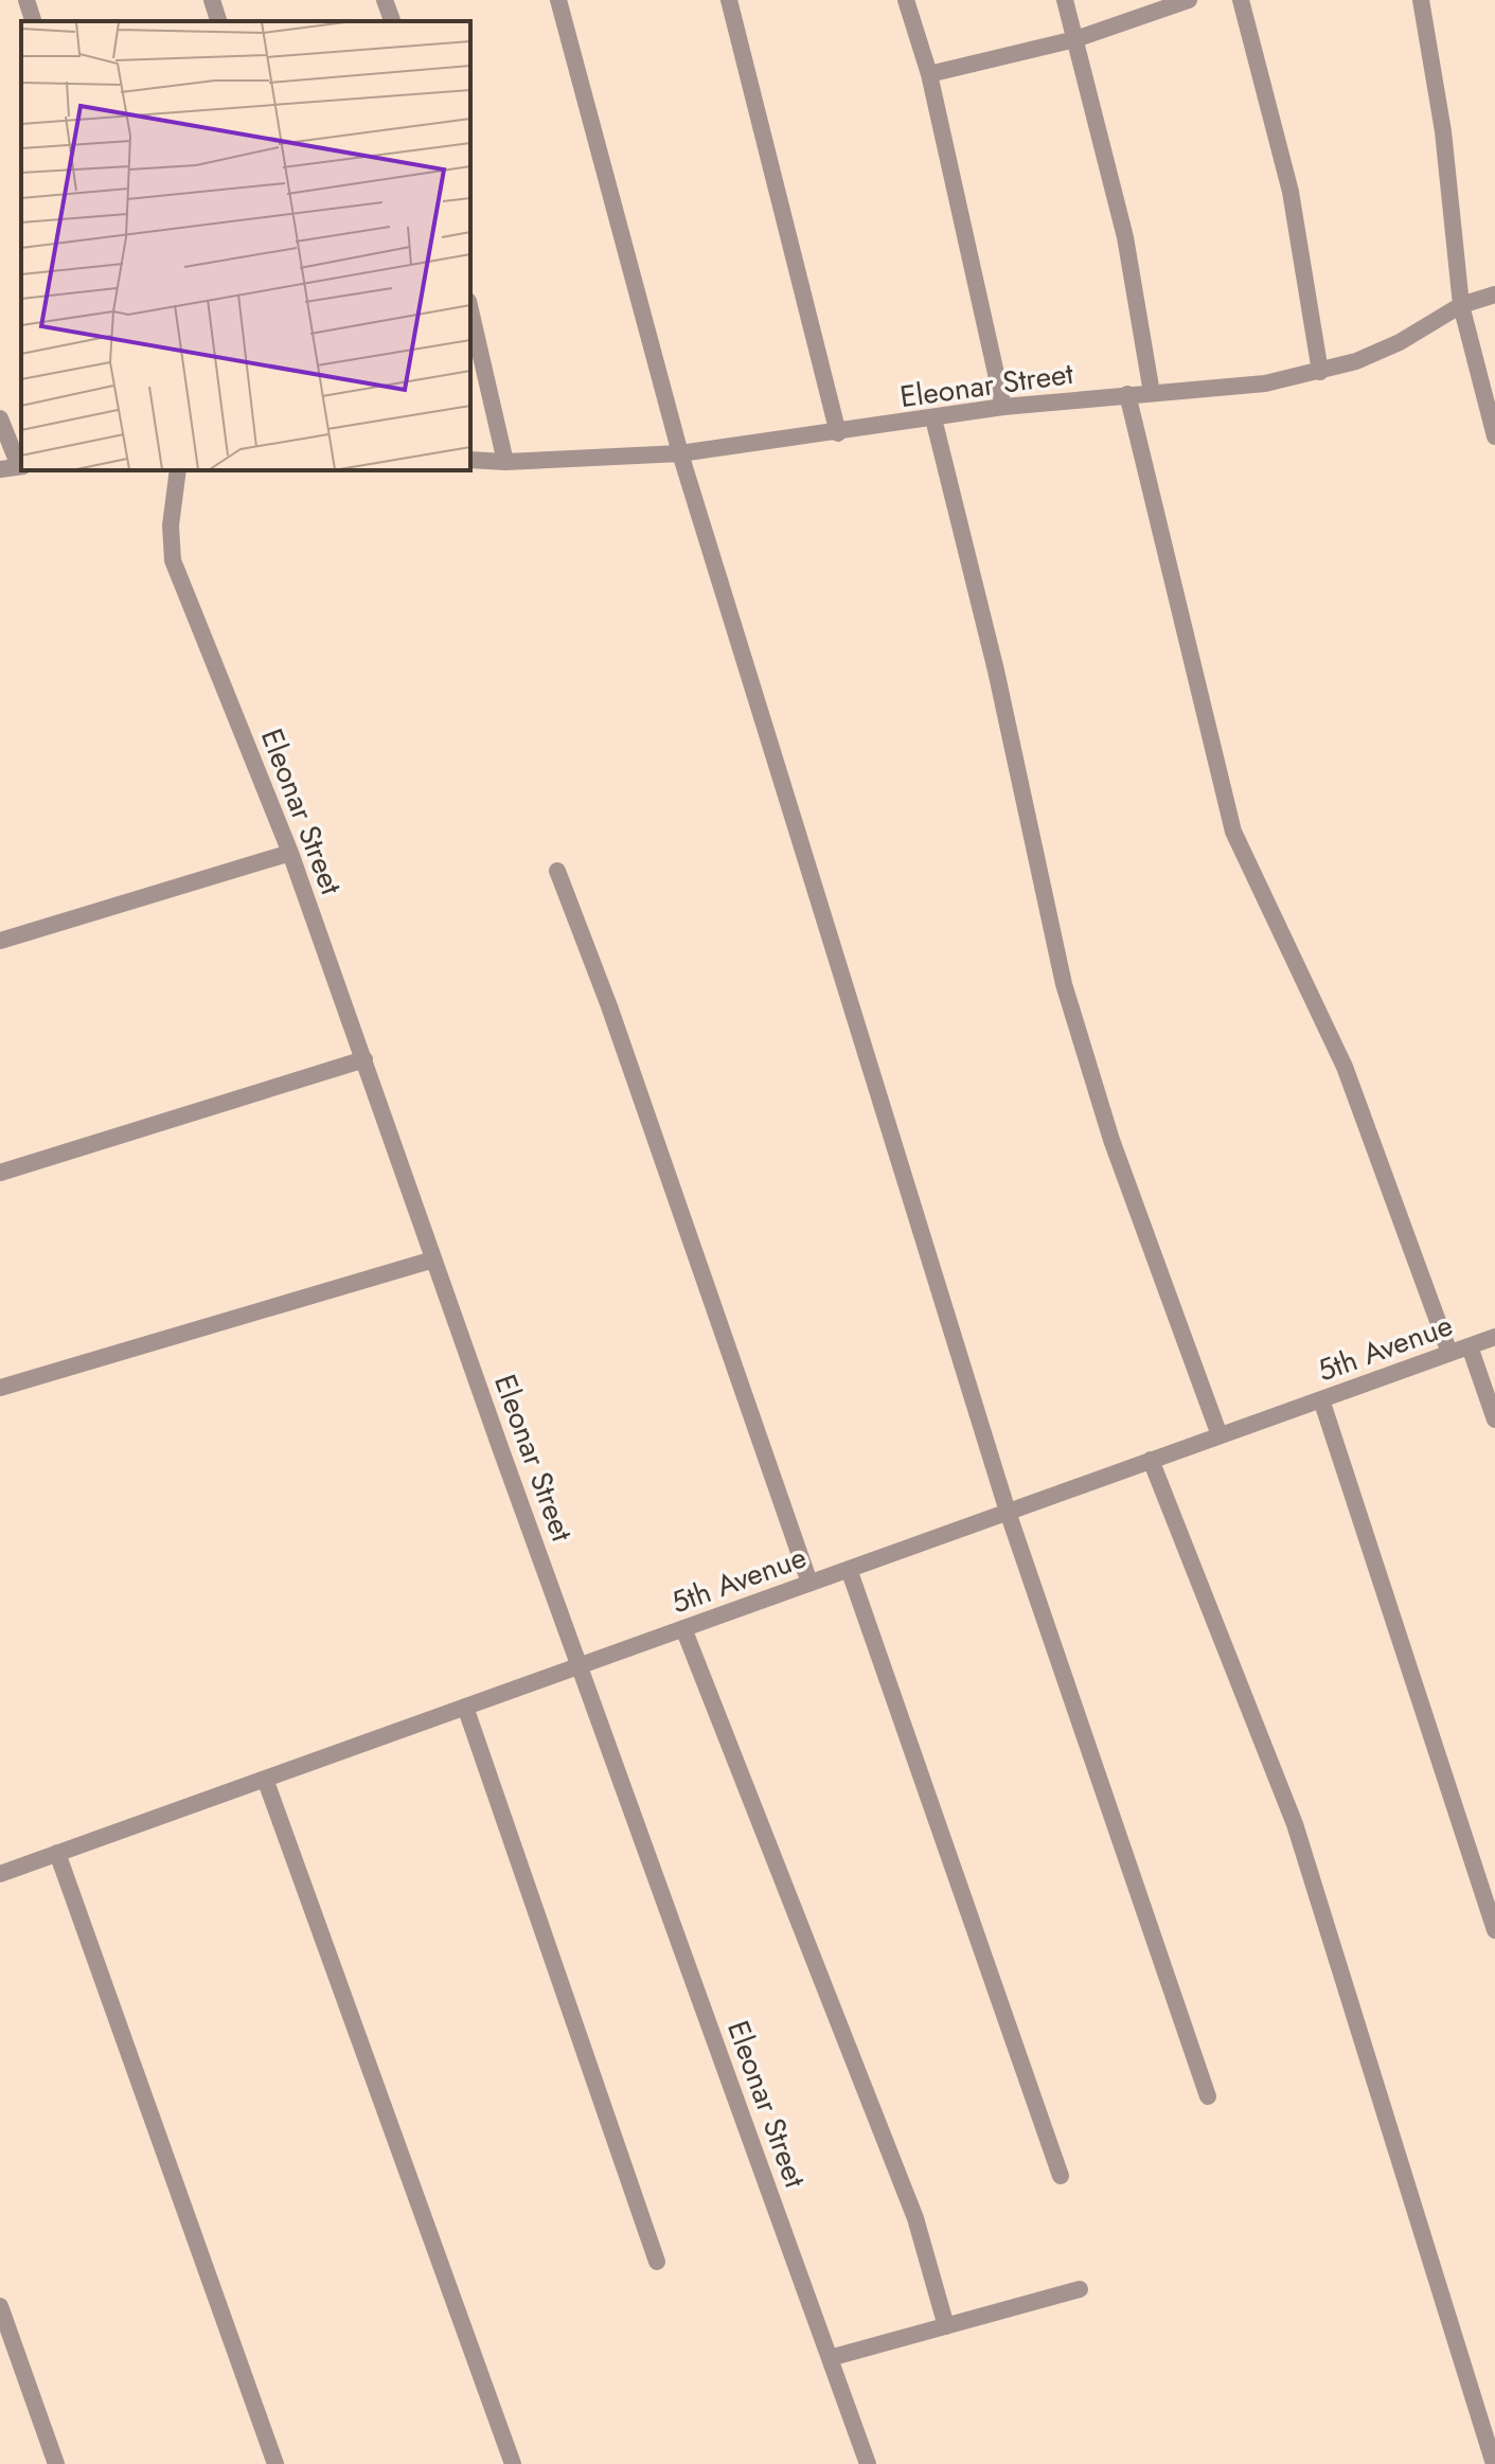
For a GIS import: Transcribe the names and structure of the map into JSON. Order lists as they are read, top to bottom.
{
  "streets": {
    "street": ["Eleonar Street", "5th Avenue"]
  },
  "crossings": [
    ["Eleonar Street", "5th Avenue"]
  ]
}
